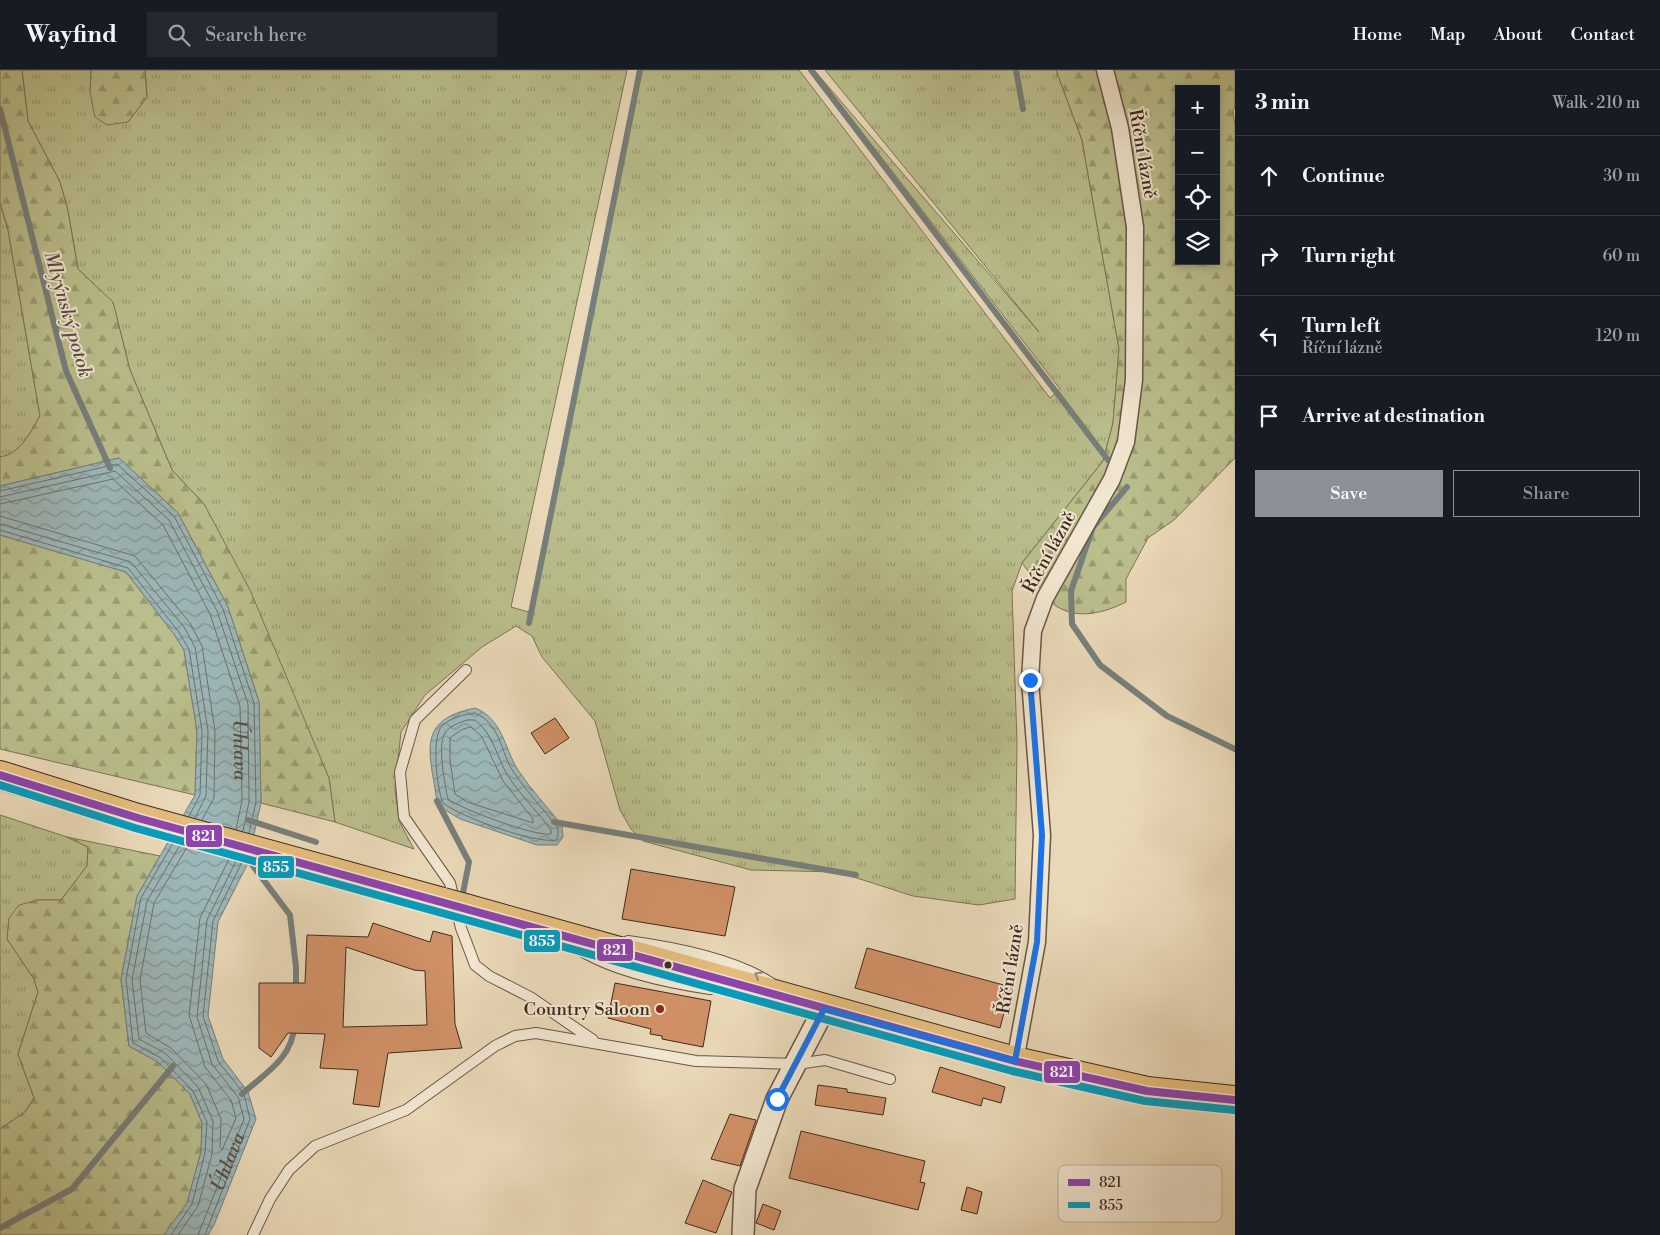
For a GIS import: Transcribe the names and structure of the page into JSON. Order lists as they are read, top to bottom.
{
  "streets": {
    "street": ["Říční lázně"]
  },
  "water": ["Mlyýnský potok", "Úhlava"],
  "places": ["Country Saloon"],
  "lines": ["transit line 821", "transit line 855"],
  "legend": ["821", "855"],
  "page": {
    "header": "Wayfind",
    "search": "Search here",
    "nav": [
      "Home",
      "Map",
      "About",
      "Contact"
    ],
    "heading": ["3 min", "Walk · 210 m"],
    "map_buttons": ["+", "−"],
    "list": [
      ["Continue", "30 m"],
      ["Turn right", "60 m"],
      ["Turn left", "Říční lázně", "120 m"],
      "Arrive at destination"
    ],
    "buttons": ["Save", "Share"]
  }
}
